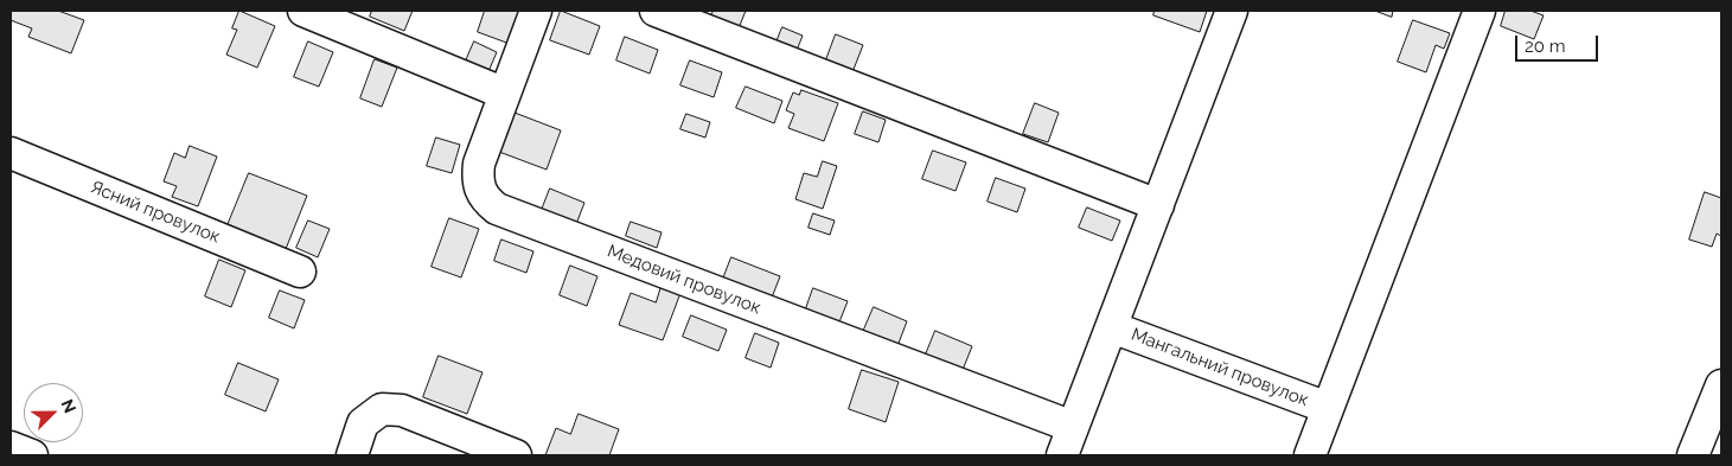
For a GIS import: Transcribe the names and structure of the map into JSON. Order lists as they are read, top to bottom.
{
  "streets": {
    "street": ["Ясний провулок", "Медовий провулок", "Мангальний провулок"]
  },
  "scale_bar": "20 m",
  "north": "top right"
}
